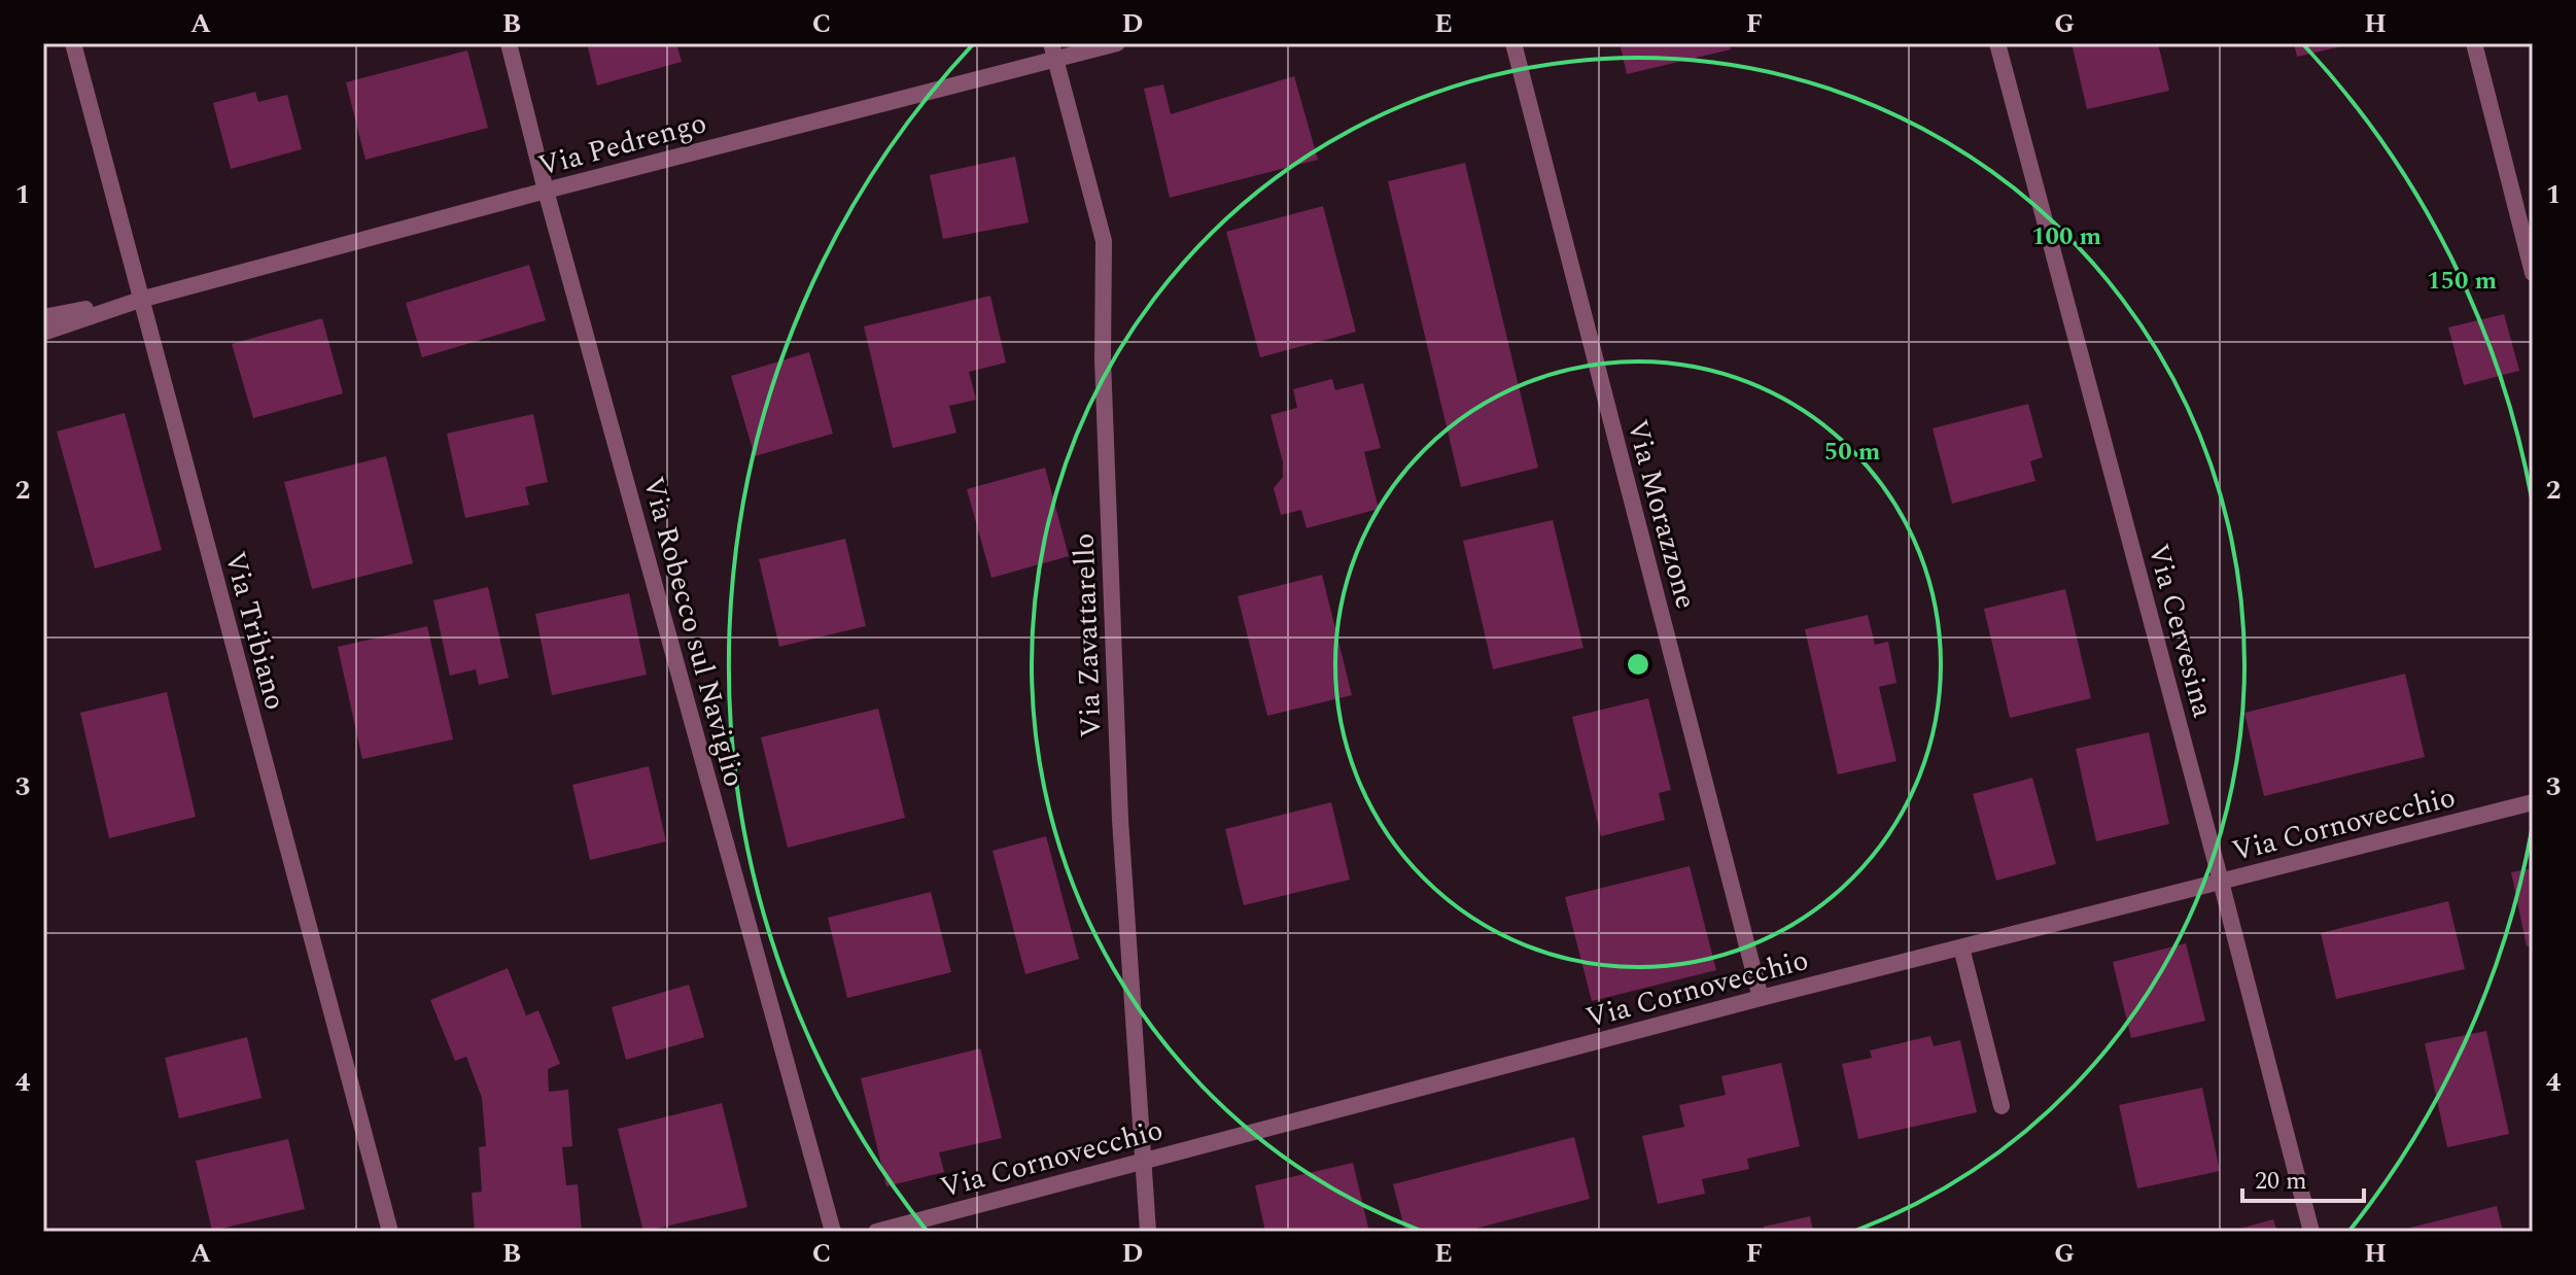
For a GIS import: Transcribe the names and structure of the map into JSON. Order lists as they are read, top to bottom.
{
  "streets": {
    "street": [
      "Via Pedrengo",
      "Via Morazzone",
      "Via Tribiano",
      "Via Cervesina",
      "Via Robecco sul Naviglio",
      "Via Zavattarello",
      "Via Cornovecchio"
    ]
  },
  "crossings": [
    ["Via Pedrengo", "Via Tribiano"],
    ["Via Pedrengo", "Via Robecco sul Naviglio"],
    ["Via Pedrengo", "Via Zavattarello"],
    ["Via Morazzone", "Via Cornovecchio"],
    ["Via Cervesina", "Via Cornovecchio"],
    ["Via Zavattarello", "Via Cornovecchio"]
  ],
  "scale_bar": "20 m",
  "grid": {
    "columns": [
      "A",
      "B",
      "C",
      "D",
      "E",
      "F",
      "G",
      "H"
    ],
    "rows": [
      "1",
      "2",
      "3",
      "4"
    ]
  },
  "rings": ["100 m", "150 m", "50 m"]
}
